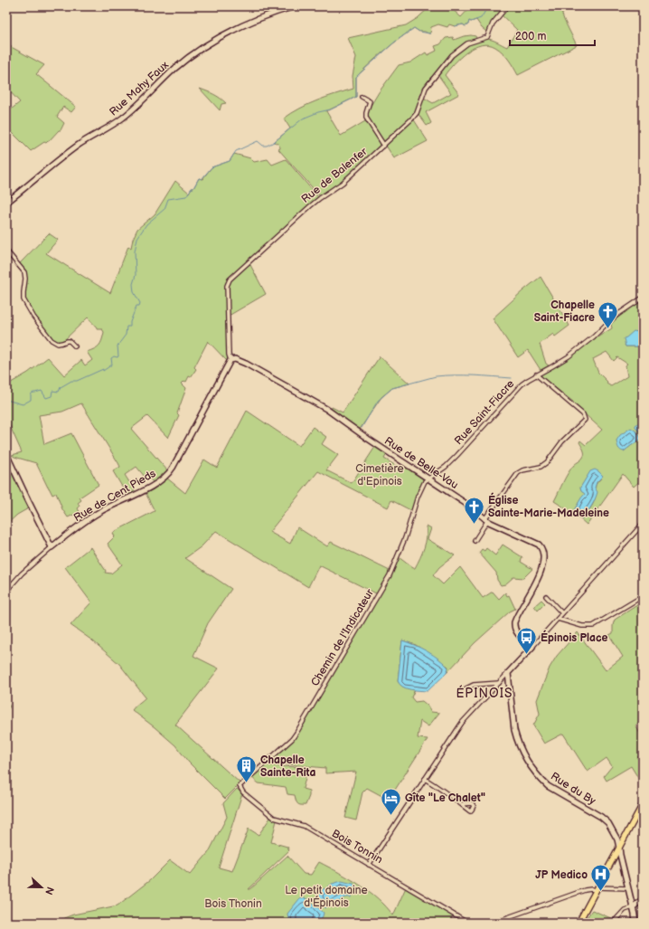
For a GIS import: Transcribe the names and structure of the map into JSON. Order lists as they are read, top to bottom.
{
  "streets": {
    "street": [
      "Rue Mahy Faux",
      "Rue de Balenfer",
      "Rue Saint-Fiacre",
      "Rue de Belle-Vau",
      "Rue de Cent Pieds",
      "Chemin de l'Indicateur",
      "Rue du By",
      "Bois Tonnin"
    ]
  },
  "crossings": [
    ["Rue de Balenfer", "Rue de Belle-Vau"],
    ["Rue de Balenfer", "Rue de Cent Pieds"],
    ["Rue Saint-Fiacre", "Rue de Belle-Vau"],
    ["Rue Saint-Fiacre", "Chemin de l'Indicateur"],
    ["Rue de Belle-Vau", "Rue de Cent Pieds"],
    ["Rue de Belle-Vau", "Chemin de l'Indicateur"],
    ["Chemin de l'Indicateur", "Bois Tonnin"]
  ],
  "districts": ["ÉPINOIS"],
  "parks": ["Cimetière d'Epinois", "Le petit domaine d'Épinois", "Bois Thonin"],
  "places": {
    "church": ["Chapelle Saint-Fiacre", "Église Sainte-Marie-Madeleine"],
    "bus stop": ["Épinois Place"],
    "building": ["Chapelle Sainte-Rita"],
    "hotel": ["Gîte \"Le Chalet\""],
    "hospital": ["JP Medico"]
  },
  "scale_bar": "200 m",
  "north": "right"
}
